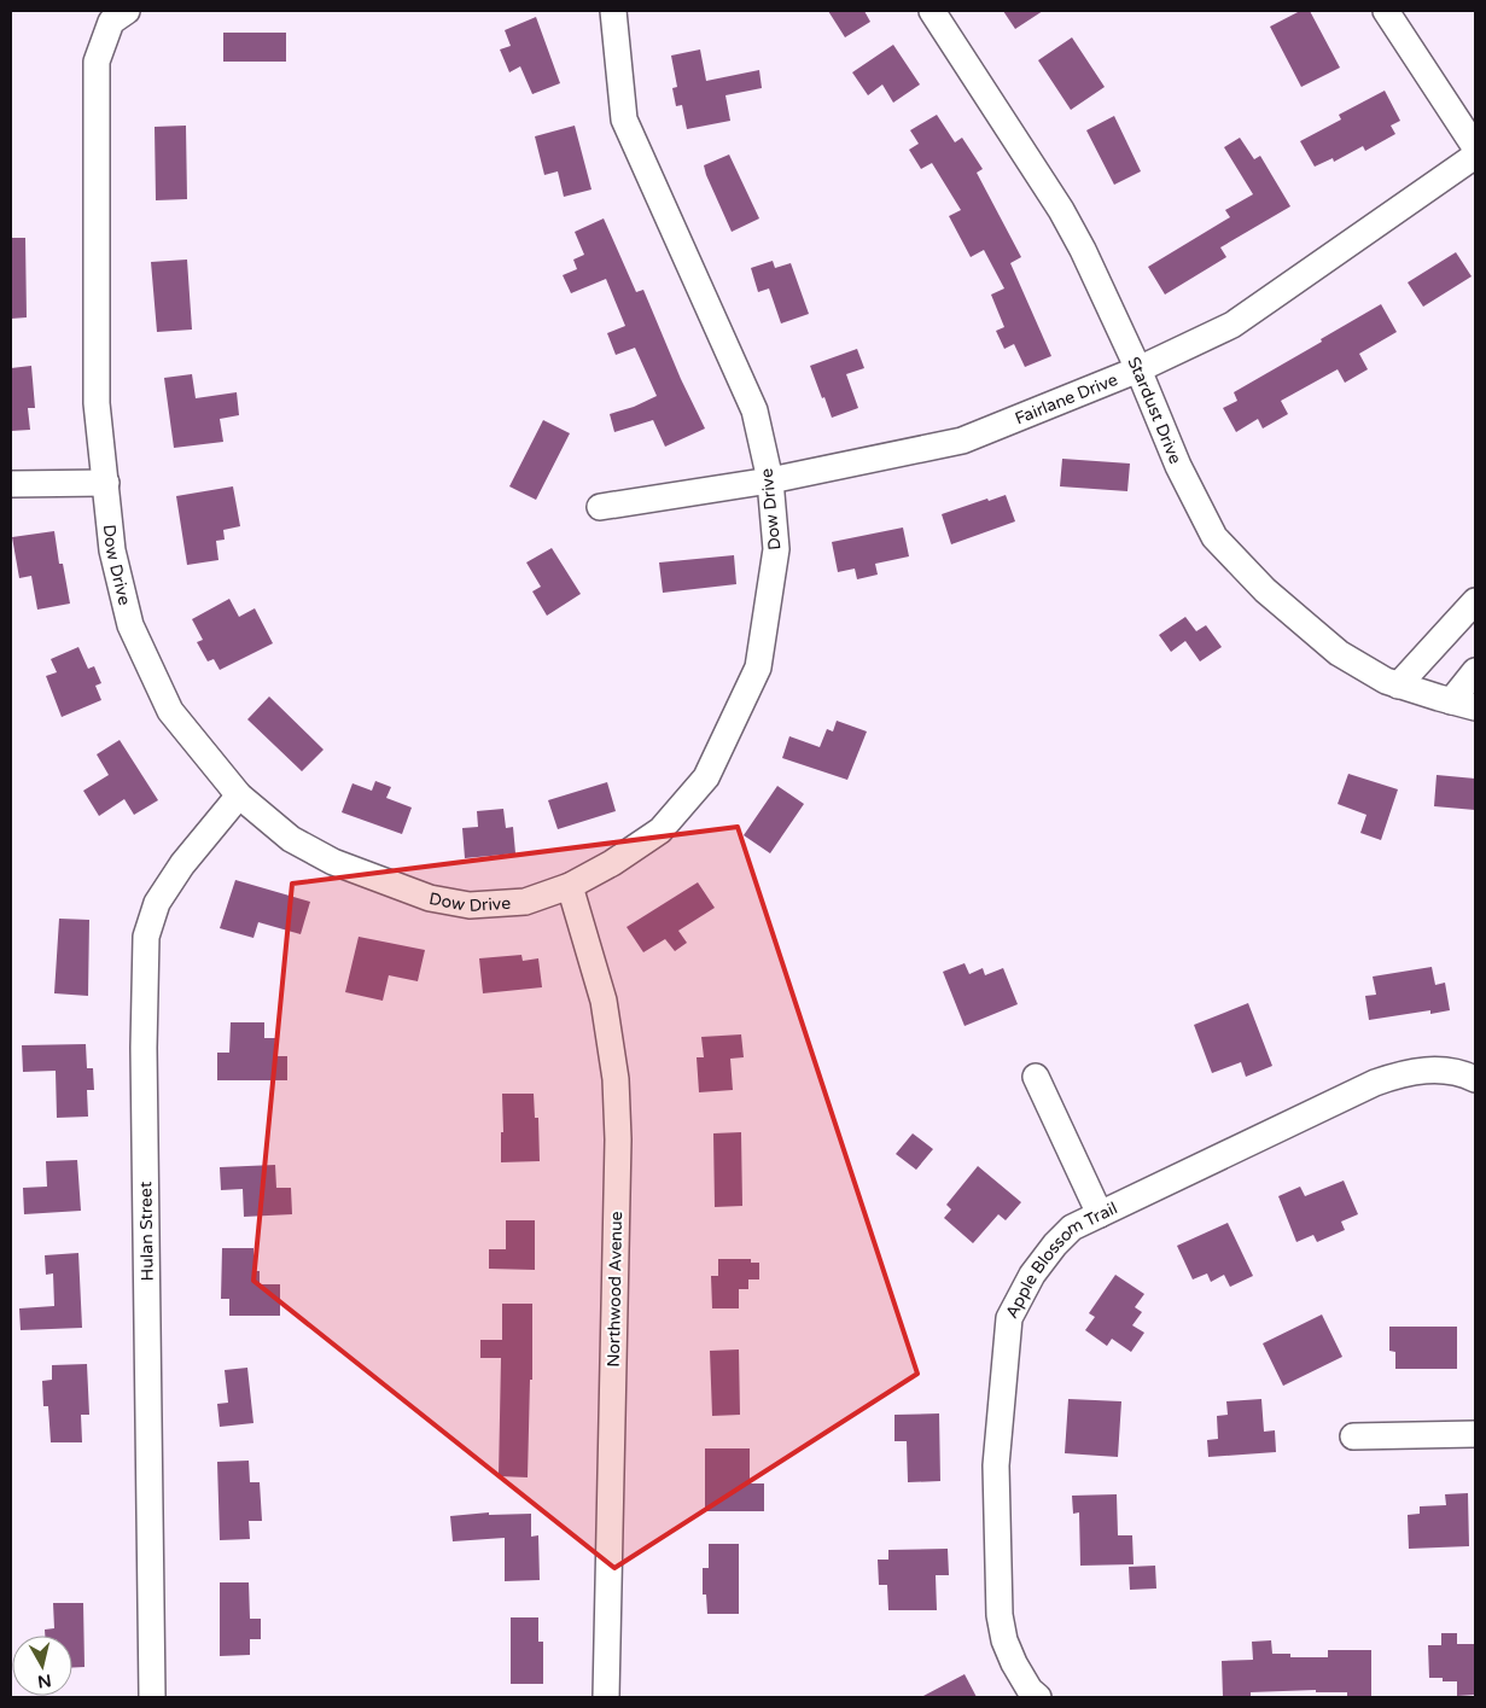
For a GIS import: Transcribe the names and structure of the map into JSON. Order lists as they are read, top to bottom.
{
  "streets": {
    "street": [
      "Fairlane Drive",
      "Stardust Drive",
      "Dow Drive",
      "Hulan Street",
      "Apple Blossom Trail",
      "Northwood Avenue"
    ]
  },
  "crossings": [
    ["Fairlane Drive", "Stardust Drive"],
    ["Fairlane Drive", "Dow Drive"],
    ["Dow Drive", "Hulan Street"],
    ["Dow Drive", "Northwood Avenue"]
  ],
  "north": "bottom"
}
